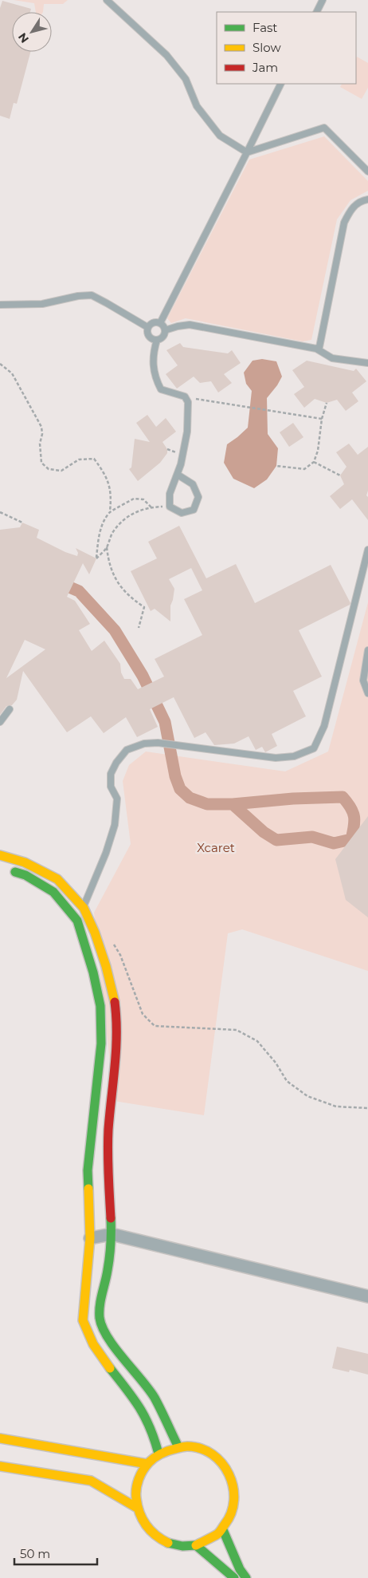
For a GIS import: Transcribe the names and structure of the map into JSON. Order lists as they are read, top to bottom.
{
  "parks": ["Xcaret"],
  "legend": ["Fast", "Slow", "Jam"],
  "scale_bar": "50 m",
  "north": "bottom left"
}
